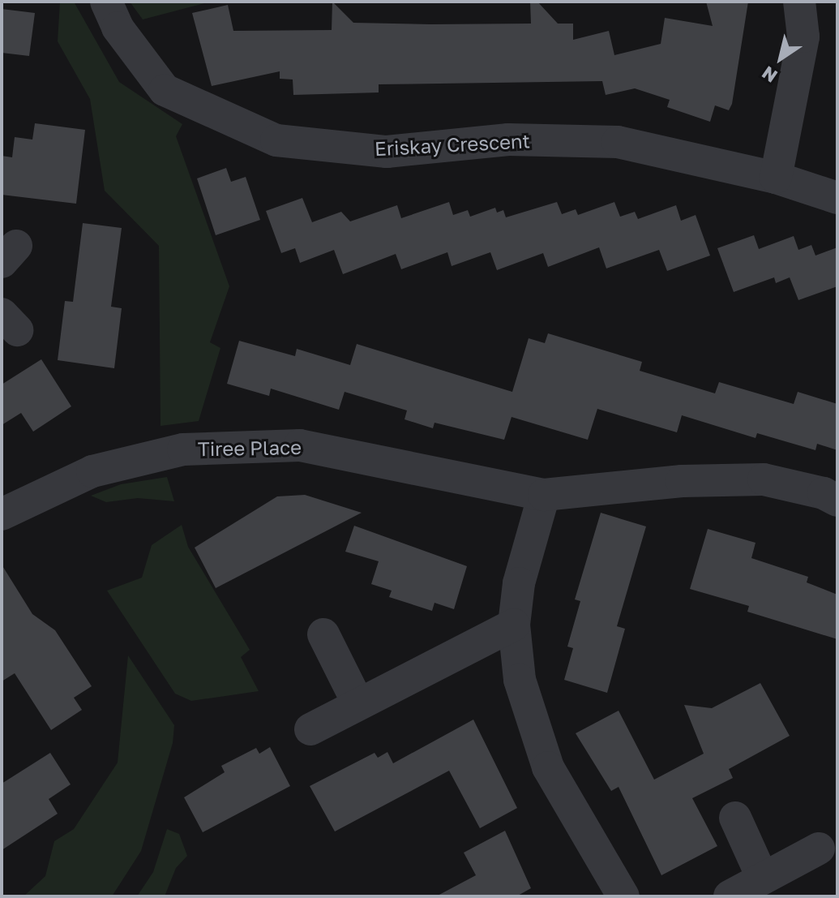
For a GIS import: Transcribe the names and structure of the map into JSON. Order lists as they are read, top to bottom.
{
  "streets": {
    "street": ["Eriskay Crescent", "Tiree Place"]
  },
  "north": "bottom left"
}
